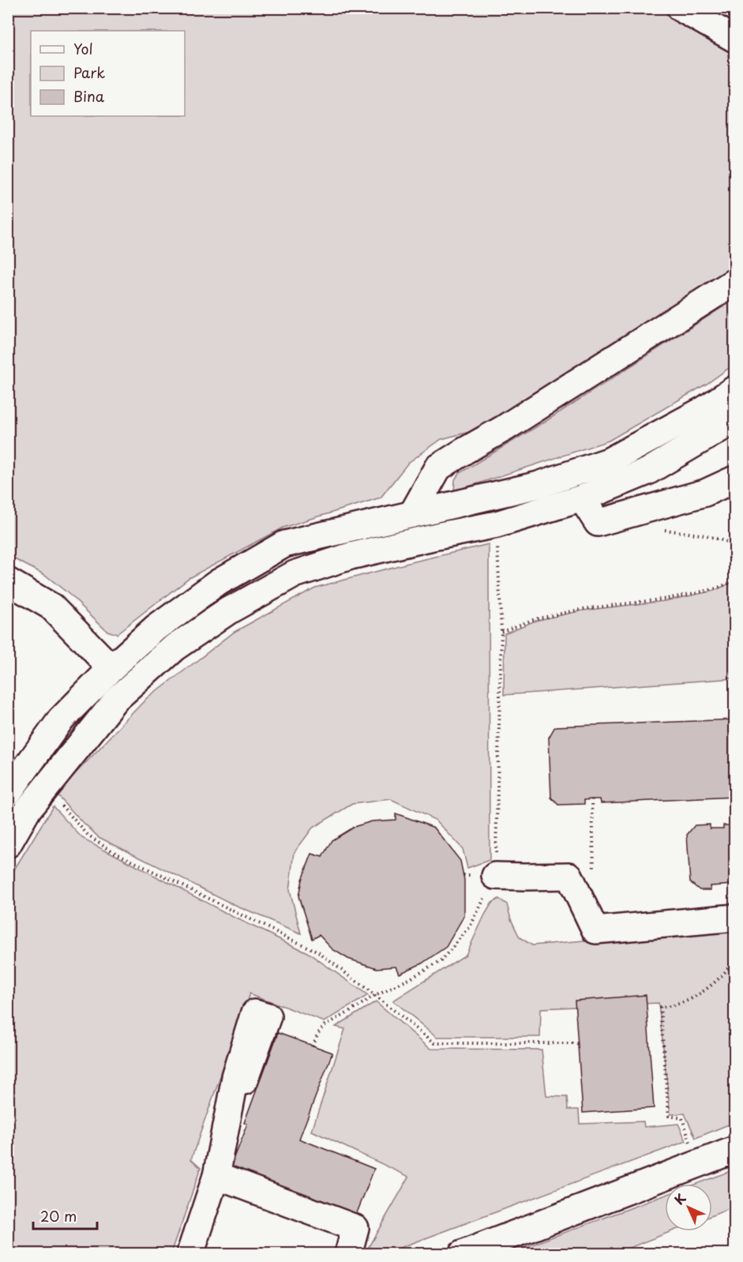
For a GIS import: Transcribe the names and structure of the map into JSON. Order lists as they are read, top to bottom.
{
  "legend": ["Yol", "Park", "Bina"],
  "scale_bar": "20 m",
  "north": "top left"
}
